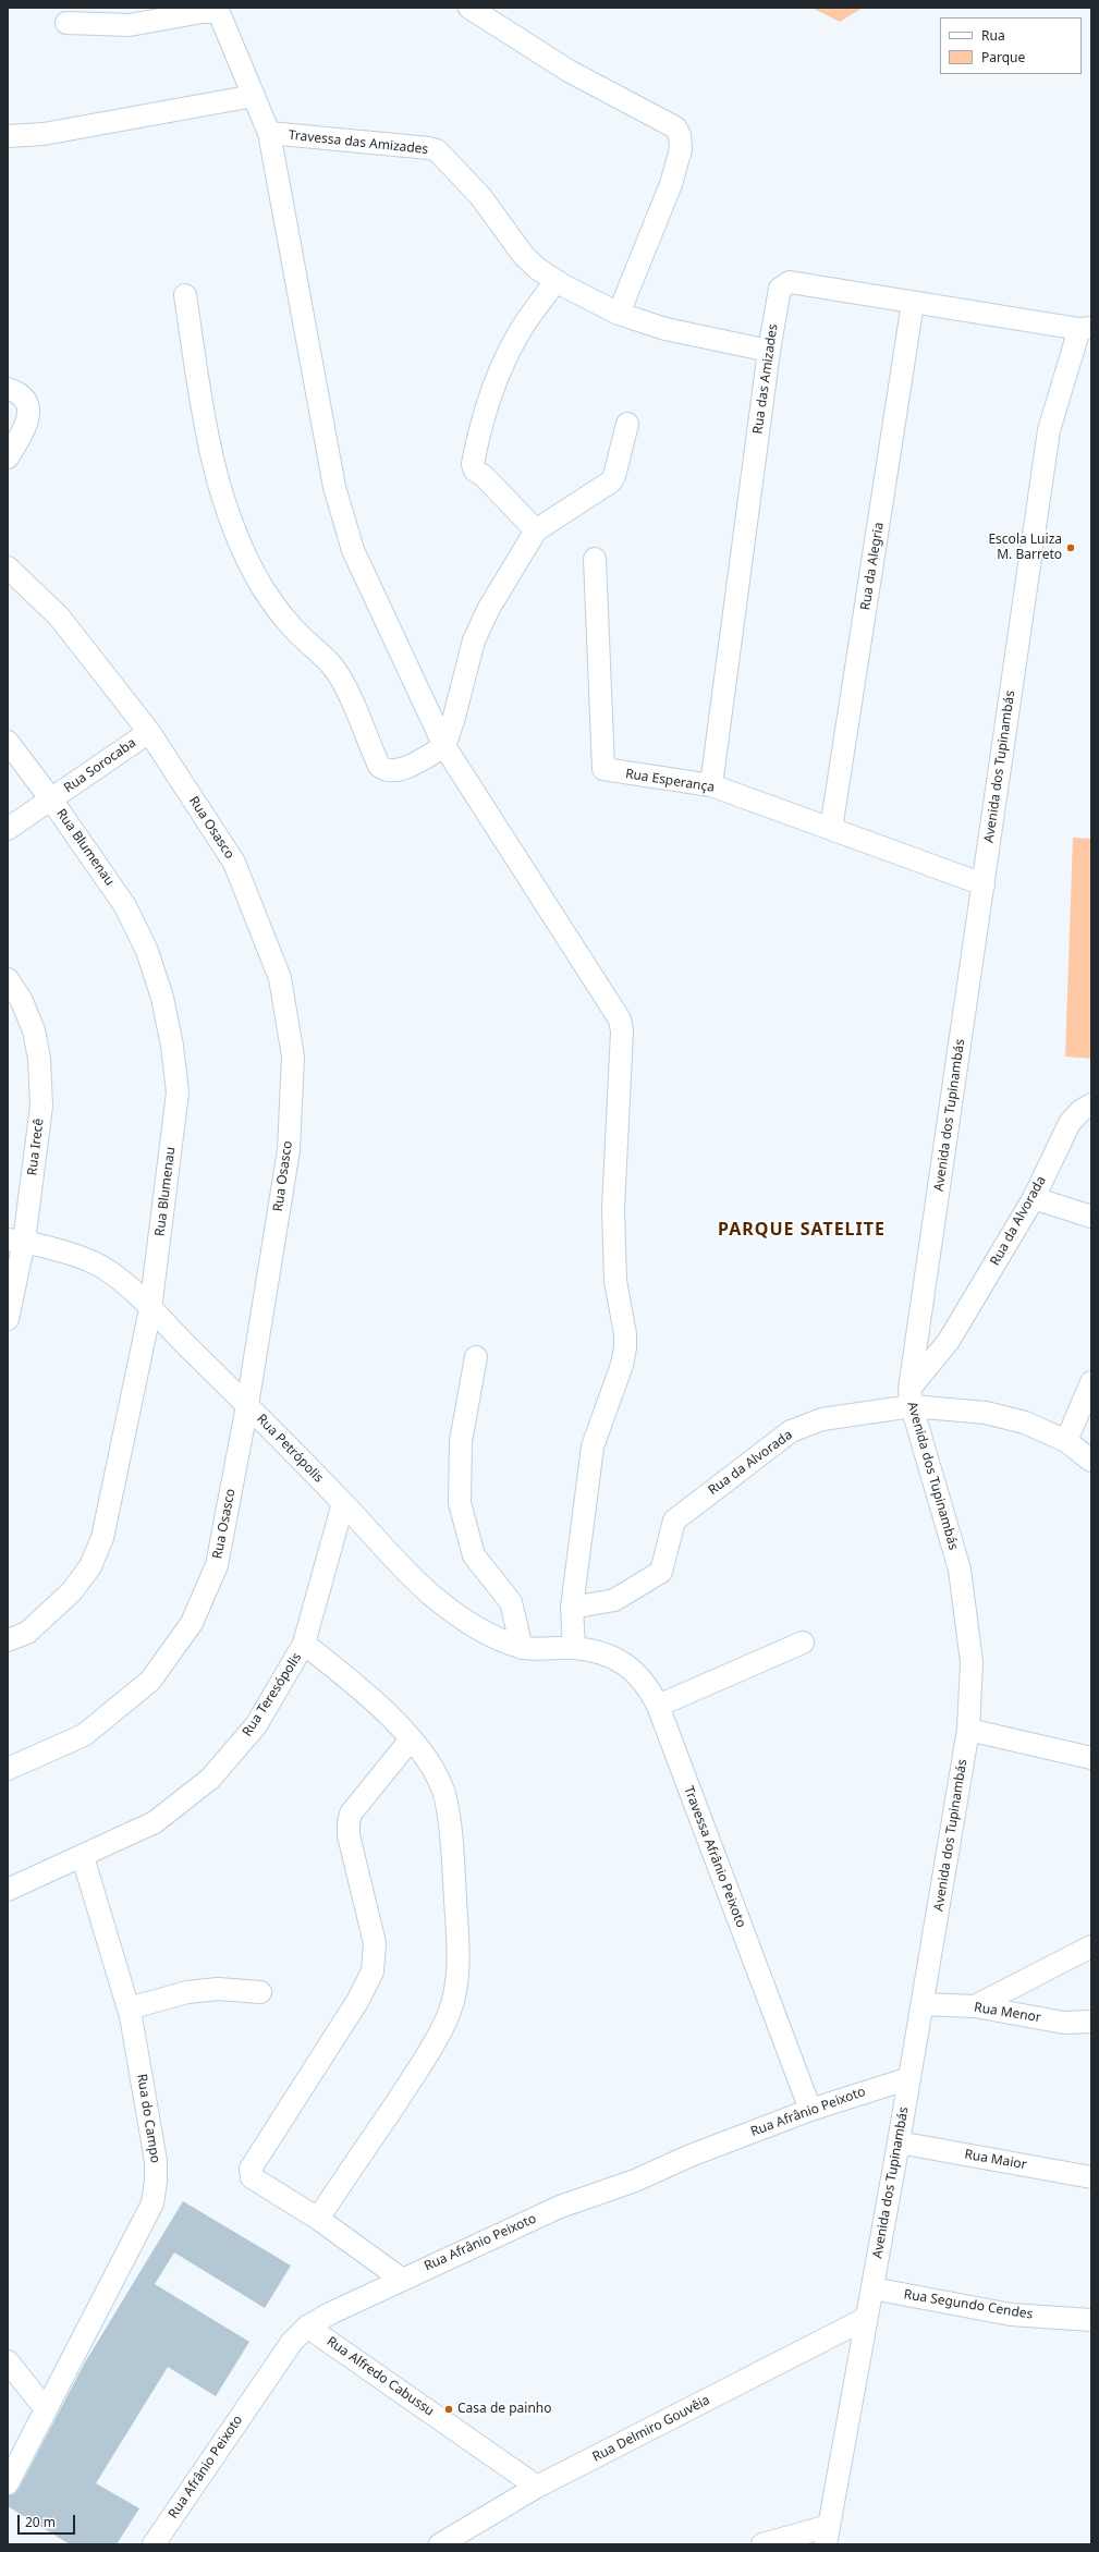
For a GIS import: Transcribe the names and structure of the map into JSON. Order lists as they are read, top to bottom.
{
  "streets": {
    "street": [
      "Travessa das Amizades",
      "Rua das Amizades",
      "Rua da Alegria",
      "Rua Sorocaba",
      "Avenida dos Tupinambás",
      "Rua Esperança",
      "Rua Osasco",
      "Rua Blumenau",
      "Rua Irecê",
      "Rua da Alvorada",
      "Rua Petrópolis",
      "Rua Teresópolis",
      "Travessa Afrânio Peixoto",
      "Rua Menor",
      "Rua Afrânio Peixoto",
      "Rua do Campo",
      "Rua Maior",
      "Rua Segundo Cendes",
      "Rua Alfredo Cabussu",
      "Rua Delmiro Gouvêia"
    ]
  },
  "crossings": [
    ["Travessa das Amizades", "Rua das Amizades"],
    ["Rua das Amizades", "Rua da Alegria"],
    ["Rua das Amizades", "Avenida dos Tupinambás"],
    ["Rua das Amizades", "Rua Esperança"],
    ["Rua da Alegria", "Rua Esperança"],
    ["Rua Sorocaba", "Rua Osasco"],
    ["Rua Sorocaba", "Rua Blumenau"],
    ["Avenida dos Tupinambás", "Rua Esperança"],
    ["Avenida dos Tupinambás", "Rua da Alvorada"],
    ["Avenida dos Tupinambás", "Rua Menor"],
    ["Avenida dos Tupinambás", "Rua Afrânio Peixoto"],
    ["Avenida dos Tupinambás", "Rua Maior"],
    ["Avenida dos Tupinambás", "Rua Segundo Cendes"],
    ["Avenida dos Tupinambás", "Rua Delmiro Gouvêia"],
    ["Rua Osasco", "Rua Petrópolis"],
    ["Rua Blumenau", "Rua Petrópolis"],
    ["Rua Irecê", "Rua Petrópolis"],
    ["Rua Petrópolis", "Rua Teresópolis"],
    ["Rua Petrópolis", "Travessa Afrânio Peixoto"],
    ["Rua Teresópolis", "Rua do Campo"],
    ["Travessa Afrânio Peixoto", "Rua Afrânio Peixoto"],
    ["Rua Afrânio Peixoto", "Rua Alfredo Cabussu"],
    ["Rua Alfredo Cabussu", "Rua Delmiro Gouvêia"]
  ],
  "districts": ["PARQUE SATELITE"],
  "places": ["Escola Luiza M. Barreto", "Casa de painho"],
  "legend": ["Rua", "Parque"],
  "scale_bar": "20 m"
}
